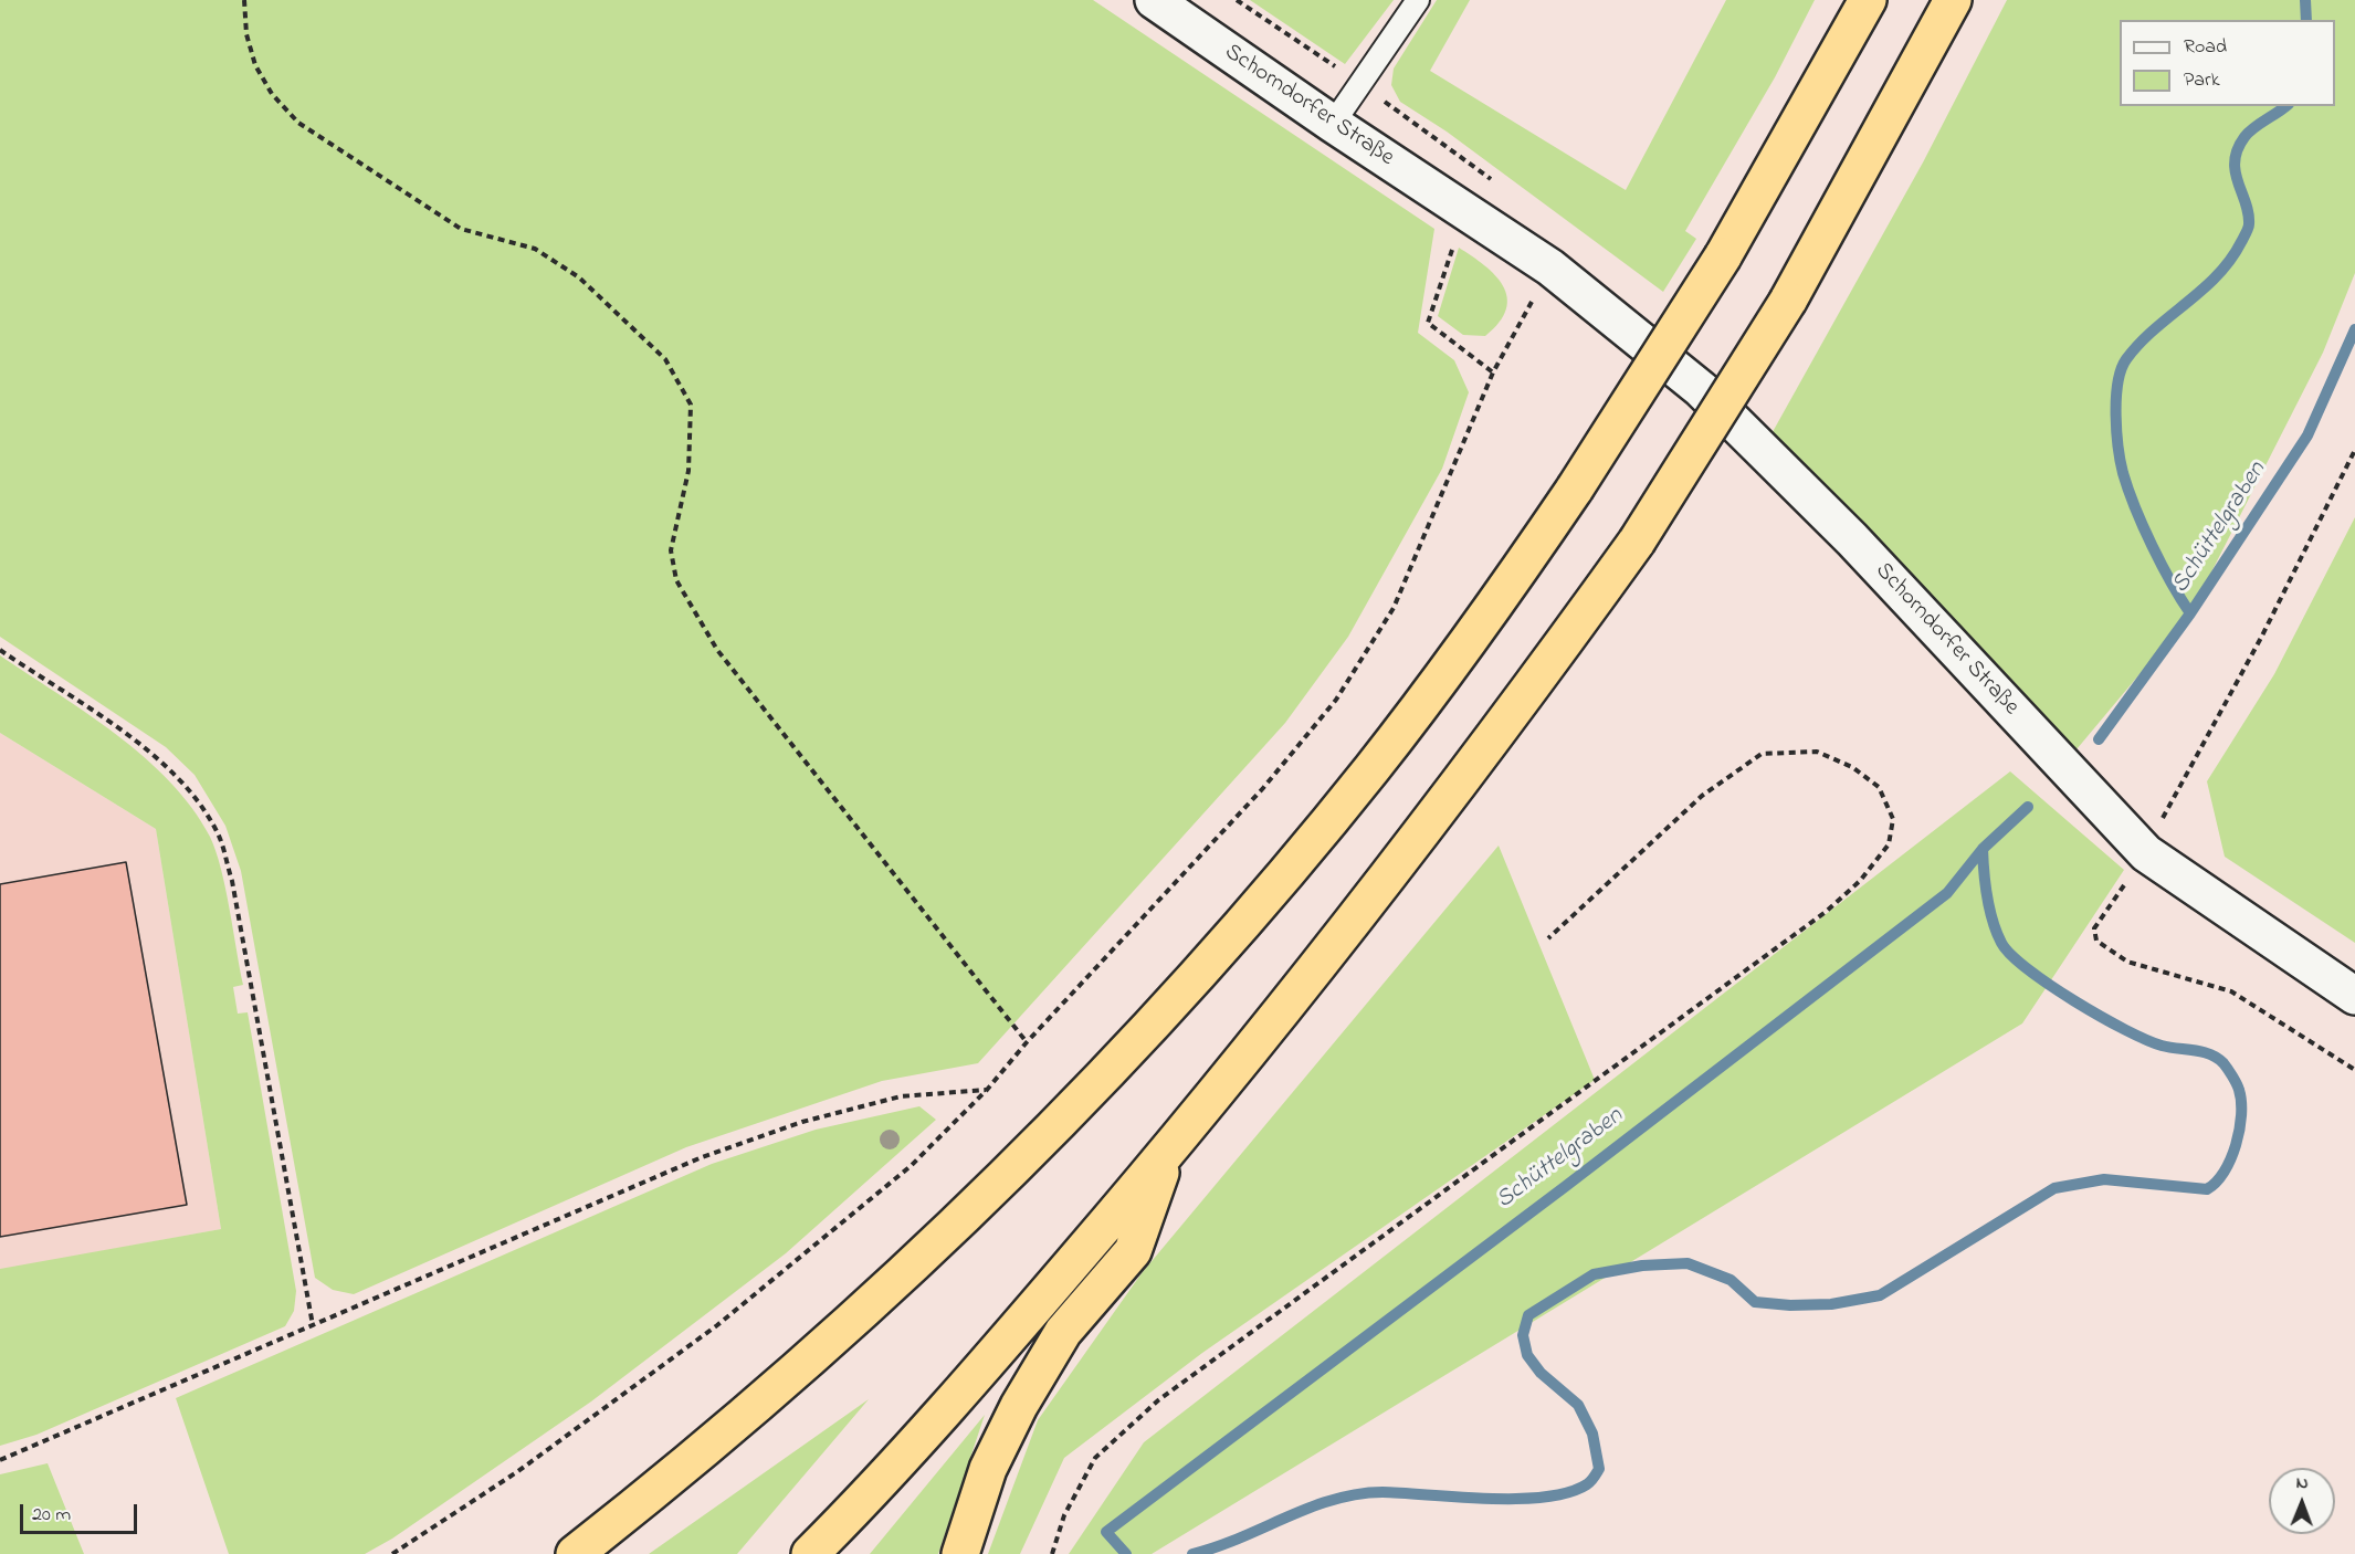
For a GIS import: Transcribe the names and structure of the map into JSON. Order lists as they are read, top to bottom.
{
  "streets": {
    "main road": ["Schorndorfer Straße"]
  },
  "water": ["Schüttelgraben"],
  "legend": ["Road", "Park"],
  "scale_bar": "20 m",
  "north": "top"
}
